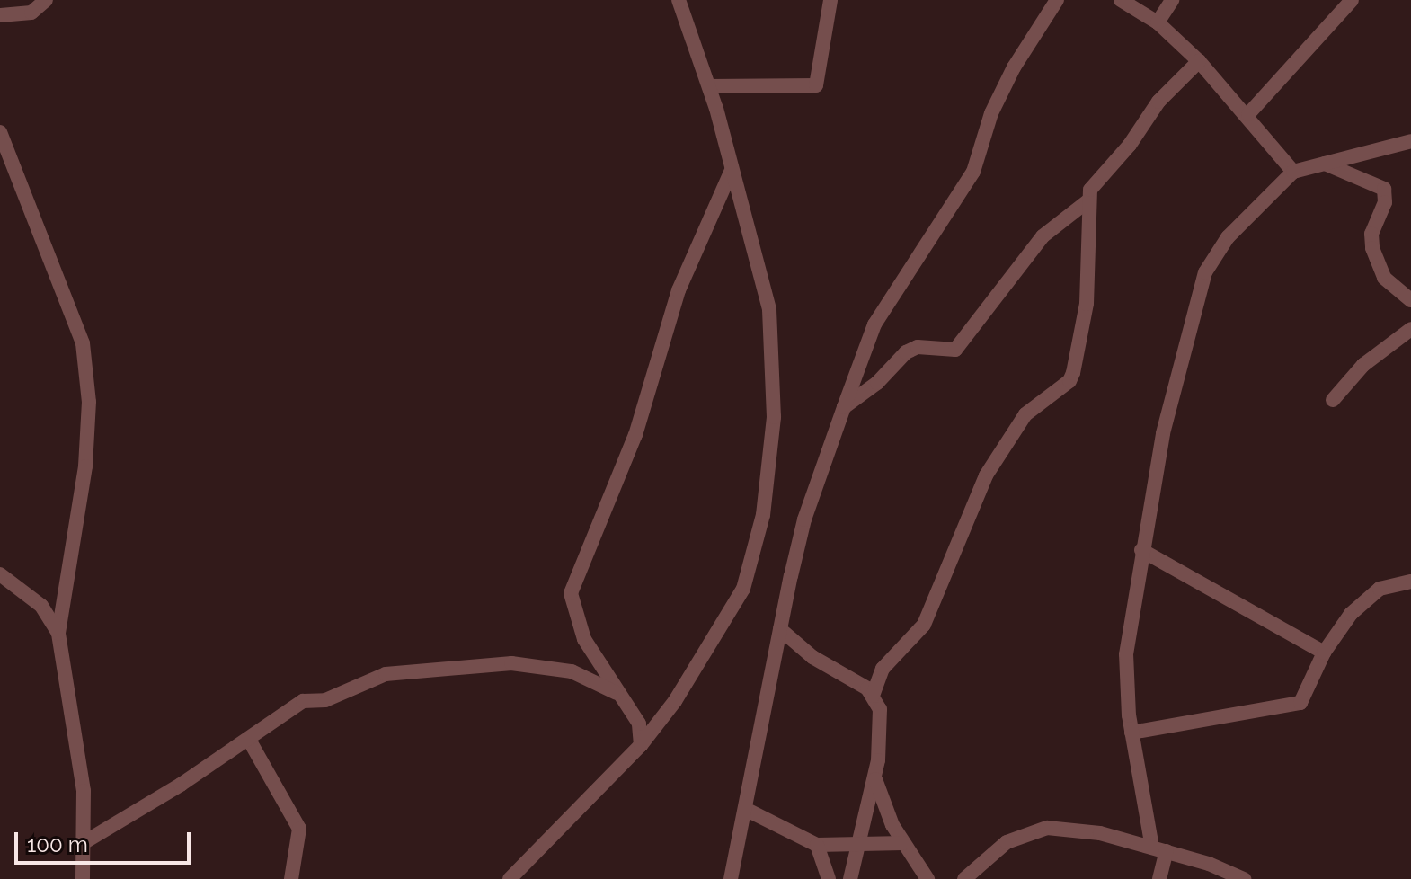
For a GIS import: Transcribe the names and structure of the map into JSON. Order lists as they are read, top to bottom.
{
  "scale_bar": "100 m"
}
